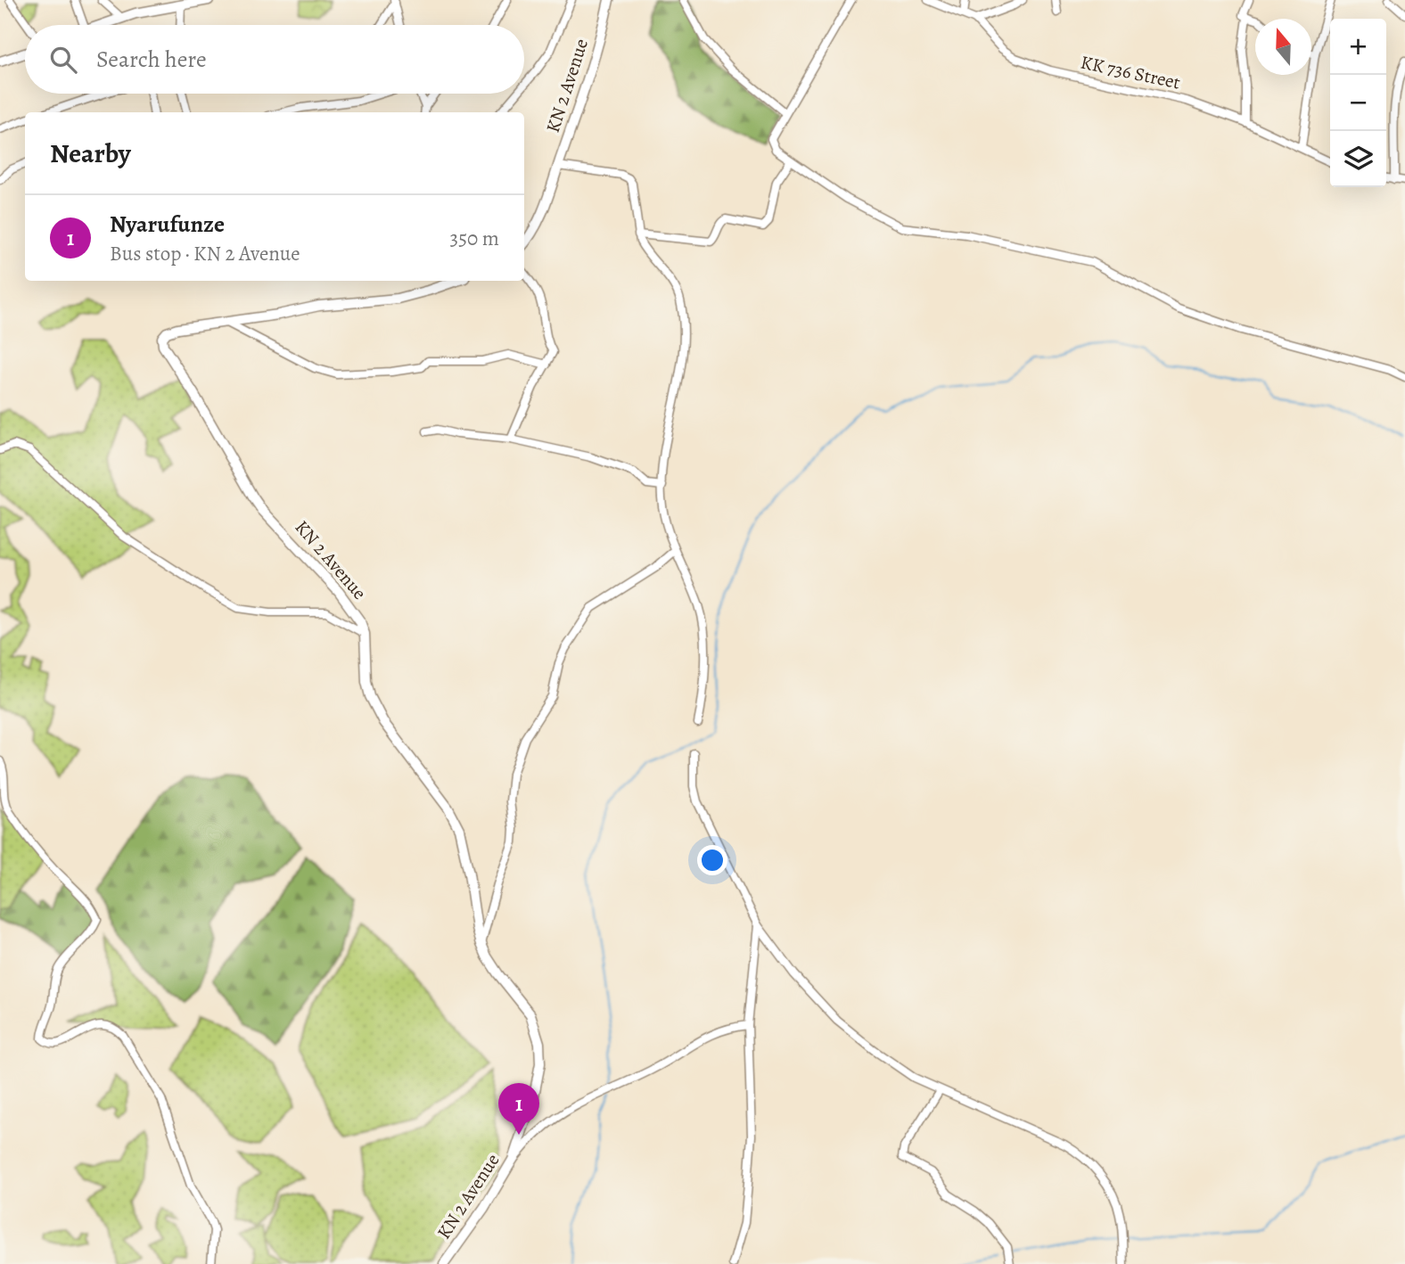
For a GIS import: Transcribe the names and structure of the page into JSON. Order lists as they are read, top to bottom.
{
  "streets": {
    "main road": ["KN 2 Avenue"],
    "street": ["KK 736 Street"]
  },
  "north": "top",
  "page": {
    "map_buttons": ["+", "−"],
    "search": "Search here",
    "heading": "Nearby",
    "list": [
      {
        "mark": "1",
        "name": "Nyarufunze",
        "note": "Bus stop · KN 2 Avenue",
        "value": "350 m"
      }
    ],
    "pins": "1"
  }
}
